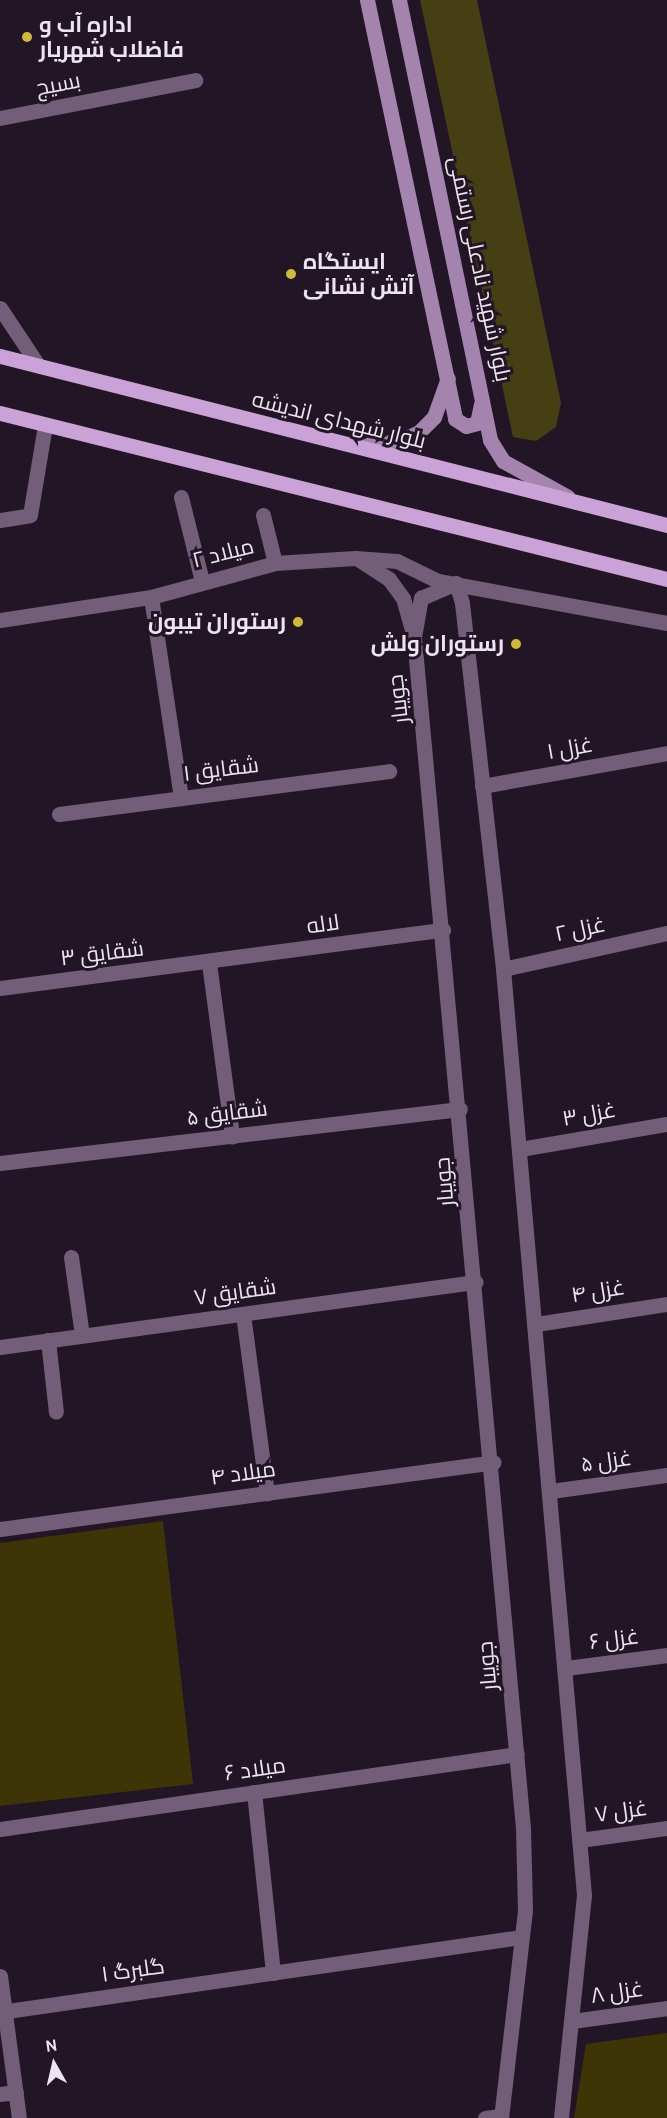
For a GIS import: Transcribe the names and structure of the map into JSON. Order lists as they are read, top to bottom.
{
  "streets": {
    "main road": ["بلوار شهید نادعلی رستمی", "بلوار شهدای اندیشه"],
    "street": [
      "بسیج",
      "میلاد ۲",
      "جویبار",
      "غزل ۱",
      "شقایق ۱",
      "لاله",
      "غزل ۲",
      "شقایق ۳",
      "شقایق ۵",
      "غزل ۳",
      "غزل ۴",
      "شقایق ۷",
      "غزل ۵",
      "میلاد ۴",
      "غزل ۶",
      "میلاد ۶",
      "غزل ۷",
      "گلبرگ ۱",
      "غزل ۸"
    ]
  },
  "crossings": [
    ["بلوار شهید نادعلی رستمی", "بلوار شهدای اندیشه"],
    ["میلاد ۲", "جویبار"],
    ["جویبار", "لاله"],
    ["جویبار", "شقایق ۵"],
    ["جویبار", "شقایق ۷"],
    ["جویبار", "میلاد ۴"],
    ["جویبار", "میلاد ۶"],
    ["جویبار", "گلبرگ ۱"],
    ["لاله", "شقایق ۳"]
  ],
  "places": [
    "اداره آب و فاضلاب شهریار",
    "ایستگاه آتش نشانی",
    "رستوران تیبون",
    "رستوران ولش"
  ],
  "north": "top"
}
